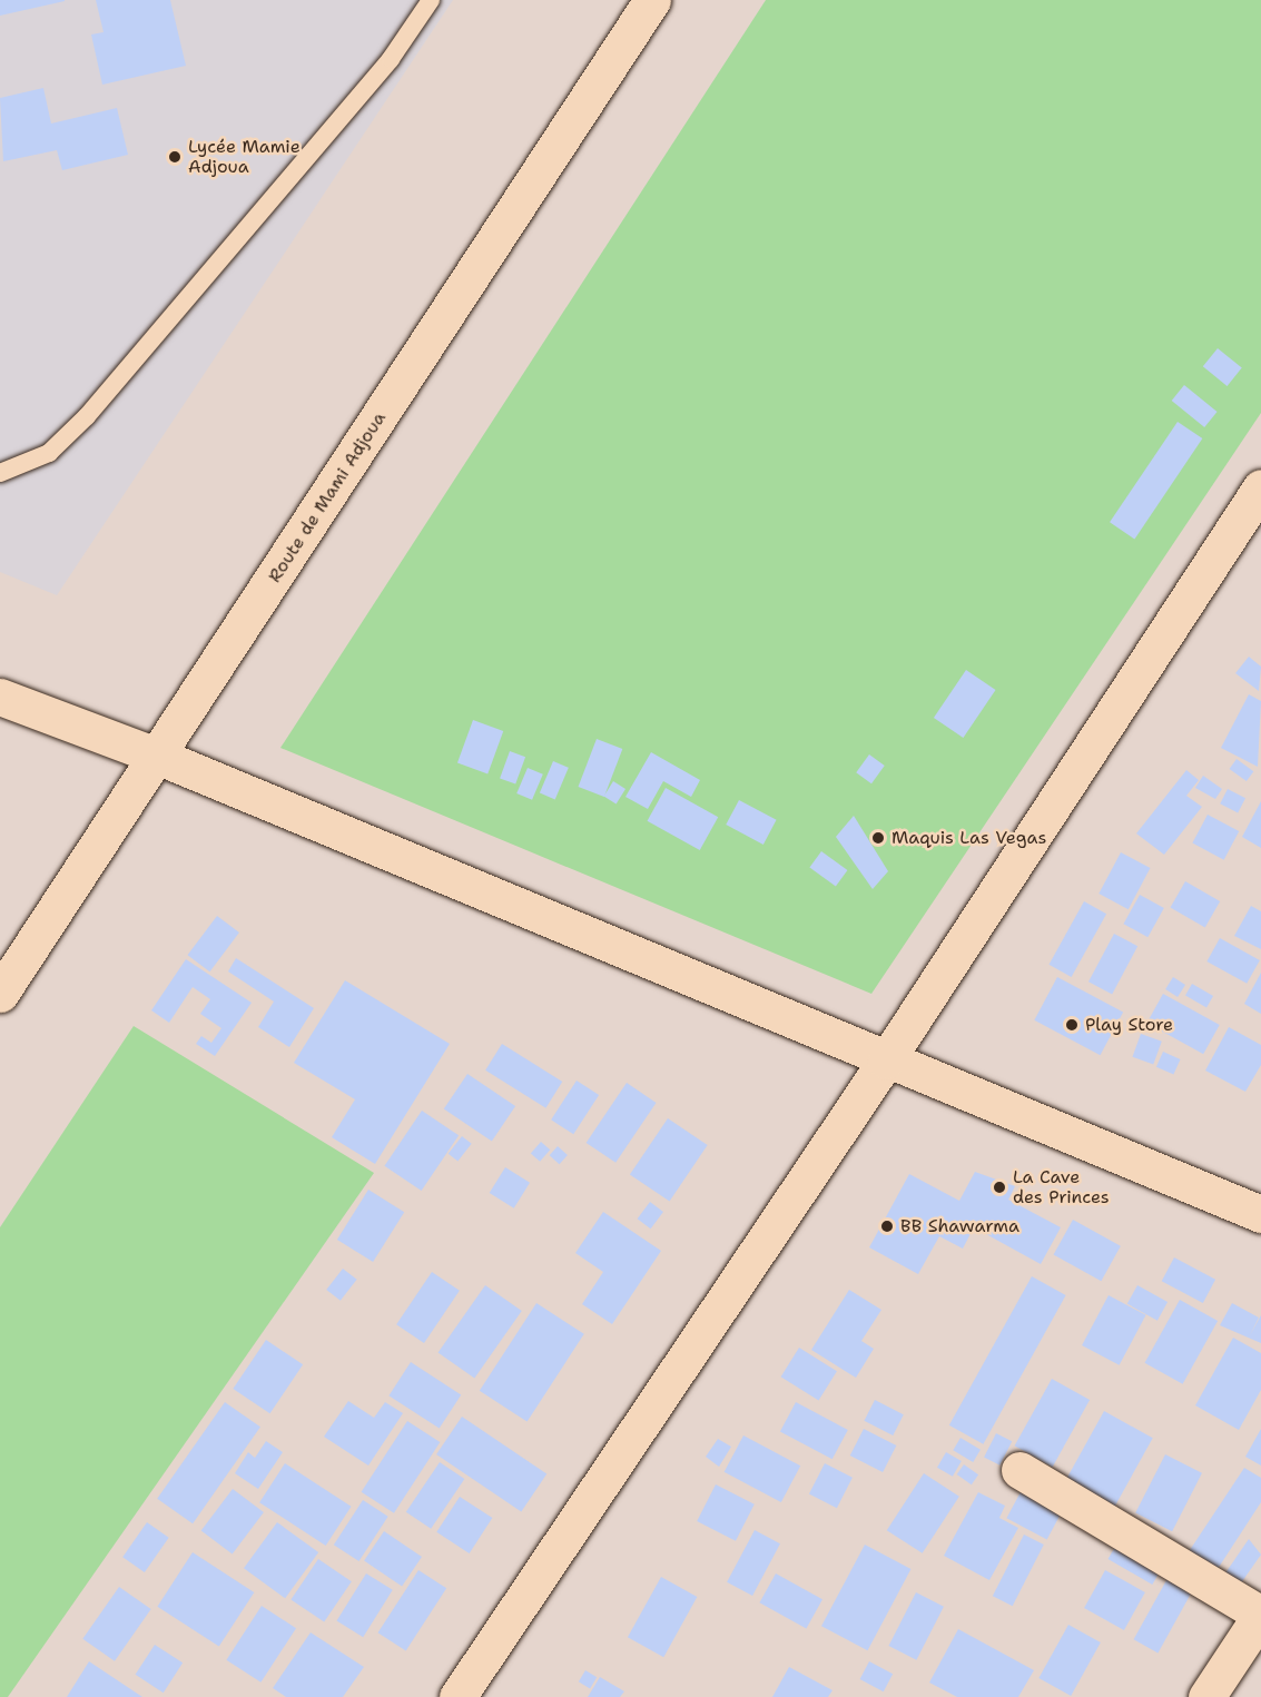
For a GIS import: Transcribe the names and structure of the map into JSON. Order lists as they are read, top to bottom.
{
  "streets": {
    "street": ["Route de Mami Adjoua"]
  },
  "places": [
    "Lycée Mamie Adjoua",
    "Maquis Las Vegas",
    "Play Store",
    "La Cave des Princes",
    "BB Shawarma"
  ]
}
